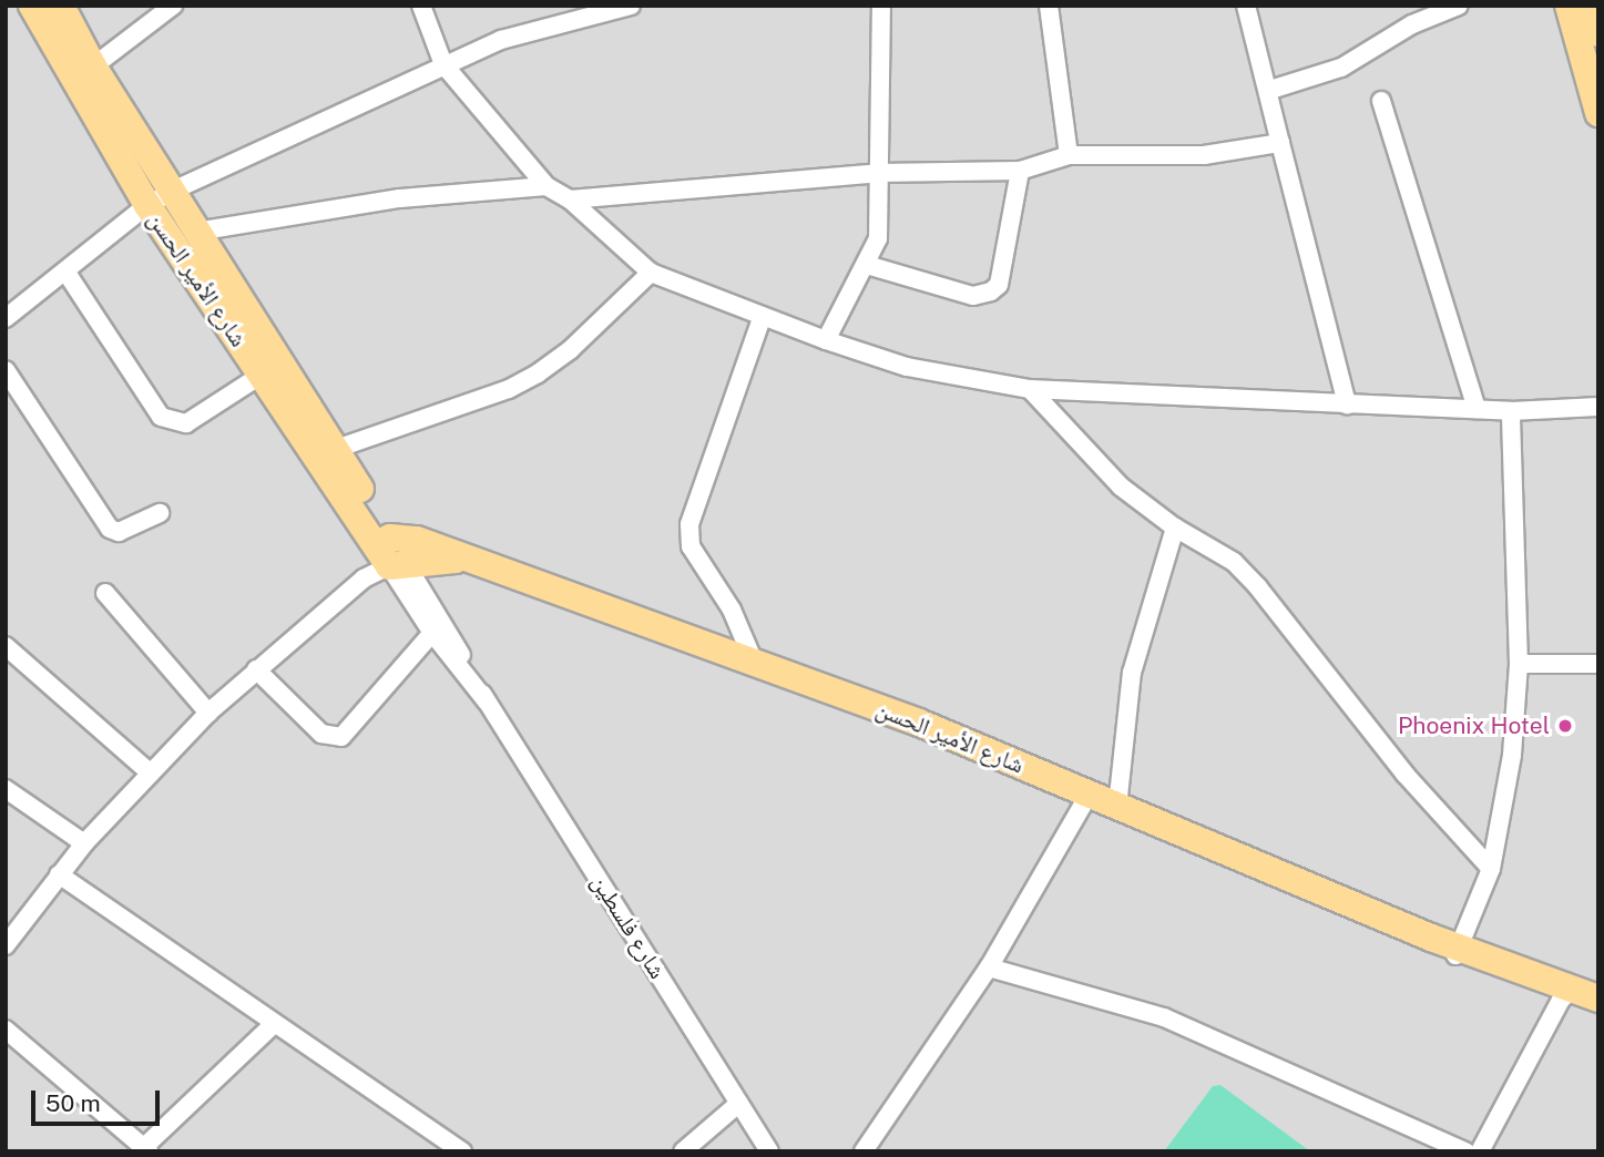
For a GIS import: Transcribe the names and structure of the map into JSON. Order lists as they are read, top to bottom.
{
  "streets": {
    "main road": ["شارع الأمير الحسن"],
    "street": ["شارع فلسطين"]
  },
  "crossings": [
    ["شارع الأمير الحسن", "شارع فلسطين"]
  ],
  "places": ["Phoenix Hotel"],
  "scale_bar": "50 m"
}
